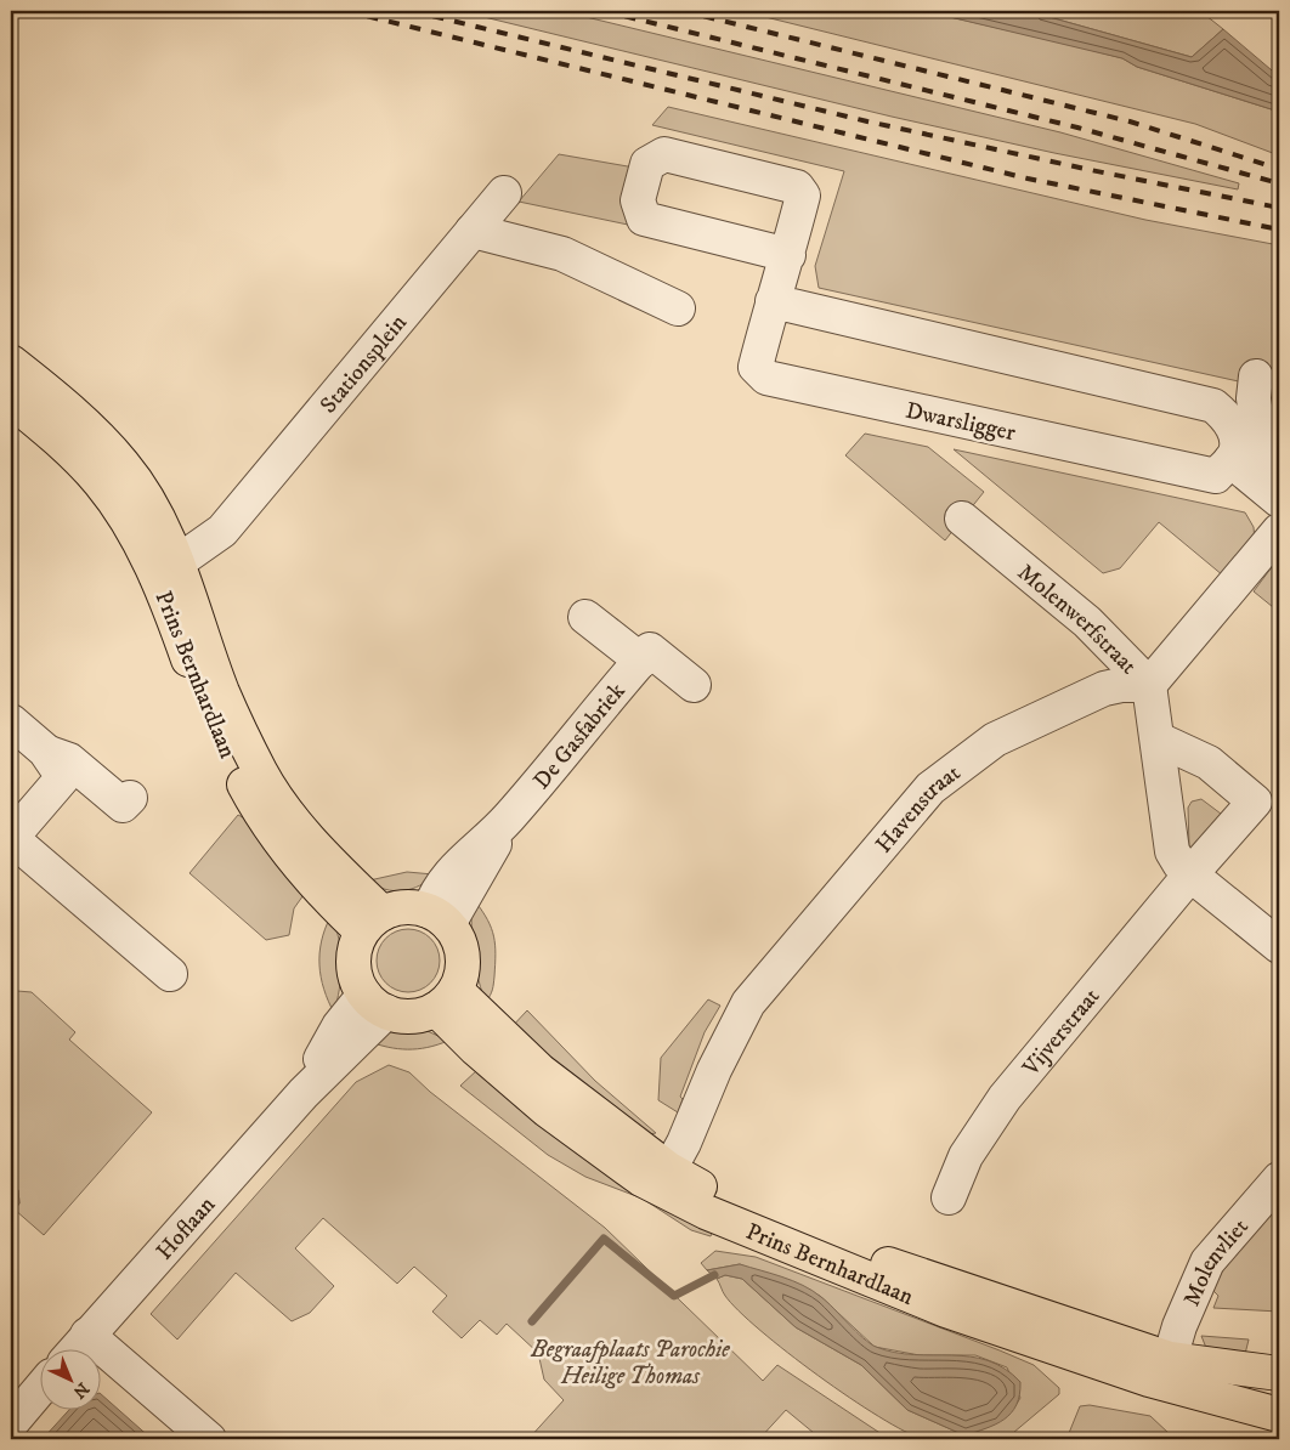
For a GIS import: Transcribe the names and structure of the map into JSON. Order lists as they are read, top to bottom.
{
  "streets": {
    "main road": ["Prins Bernhardlaan"],
    "street": [
      "Stationsplein",
      "Dwarsligger",
      "Molenwerfstraat",
      "De Gasfabriek",
      "Havenstraat",
      "Vijverstraat",
      "Hoflaan",
      "Molenvliet"
    ]
  },
  "crossings": [
    ["Stationsplein", "Prins Bernhardlaan"],
    ["Molenwerfstraat", "Havenstraat"],
    ["Molenwerfstraat", "Vijverstraat"],
    ["Prins Bernhardlaan", "De Gasfabriek"],
    ["Prins Bernhardlaan", "Havenstraat"],
    ["Prins Bernhardlaan", "Hoflaan"],
    ["Prins Bernhardlaan", "Molenvliet"],
    ["De Gasfabriek", "Hoflaan"]
  ],
  "parks": ["Begraafplaats Parochie Heilige Thomas"],
  "north": "bottom right"
}
